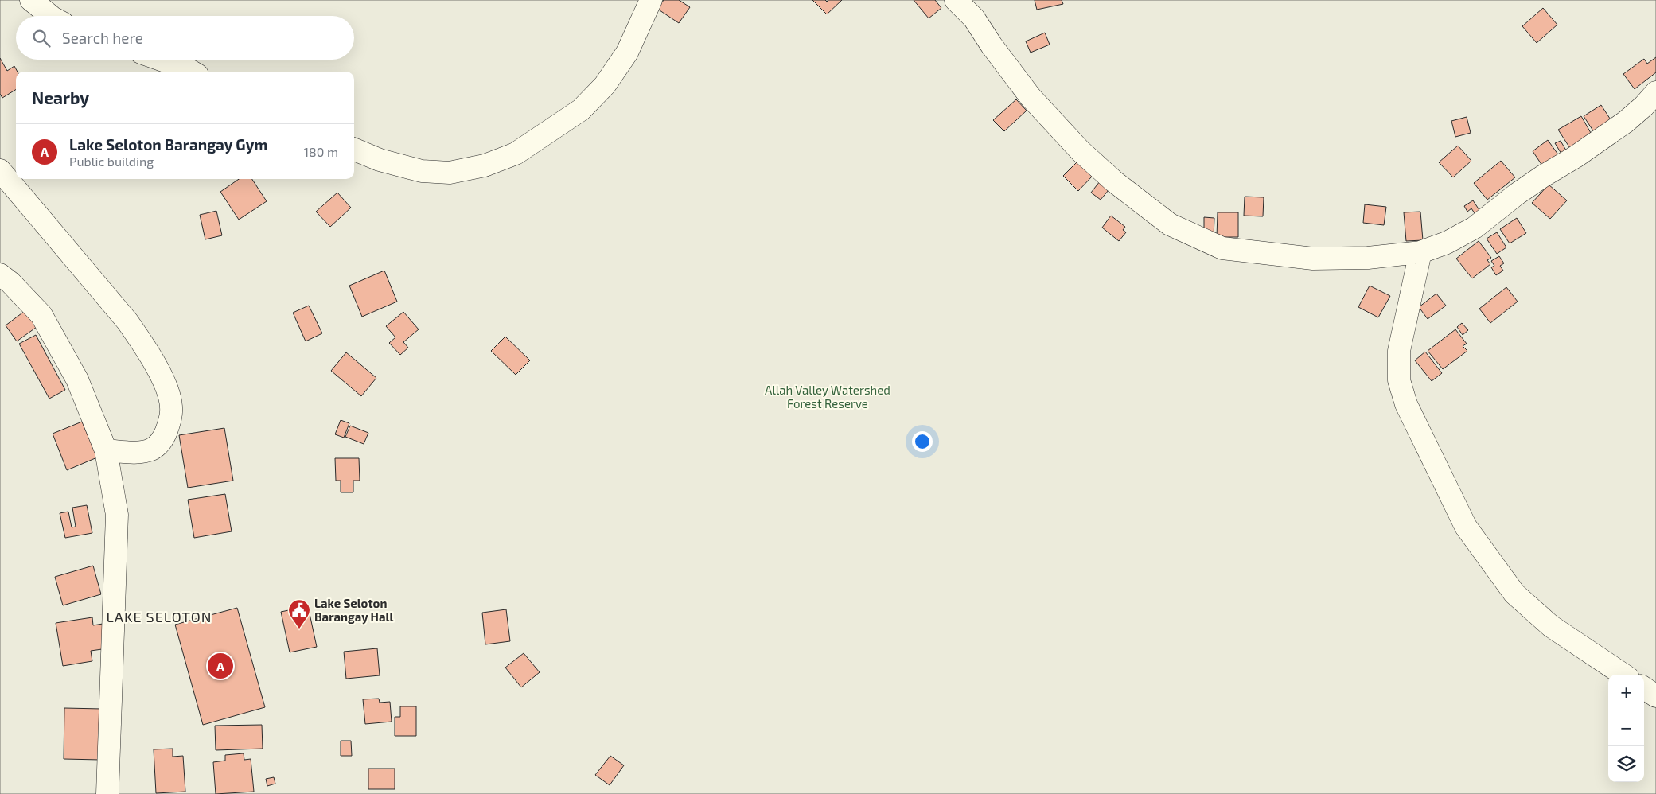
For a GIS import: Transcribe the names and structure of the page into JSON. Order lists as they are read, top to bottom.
{
  "districts": ["LAKE SELOTON"],
  "parks": ["Allah Valley Watershed Forest Reserve"],
  "places": {
    "public building": ["Lake Seloton Barangay Hall"]
  },
  "page": {
    "search": "Search here",
    "heading": "Nearby",
    "list": [
      {
        "mark": "A",
        "name": "Lake Seloton Barangay Gym",
        "note": "Public building",
        "value": "180 m"
      }
    ],
    "pins": "A",
    "map_buttons": ["+", "−"]
  }
}
